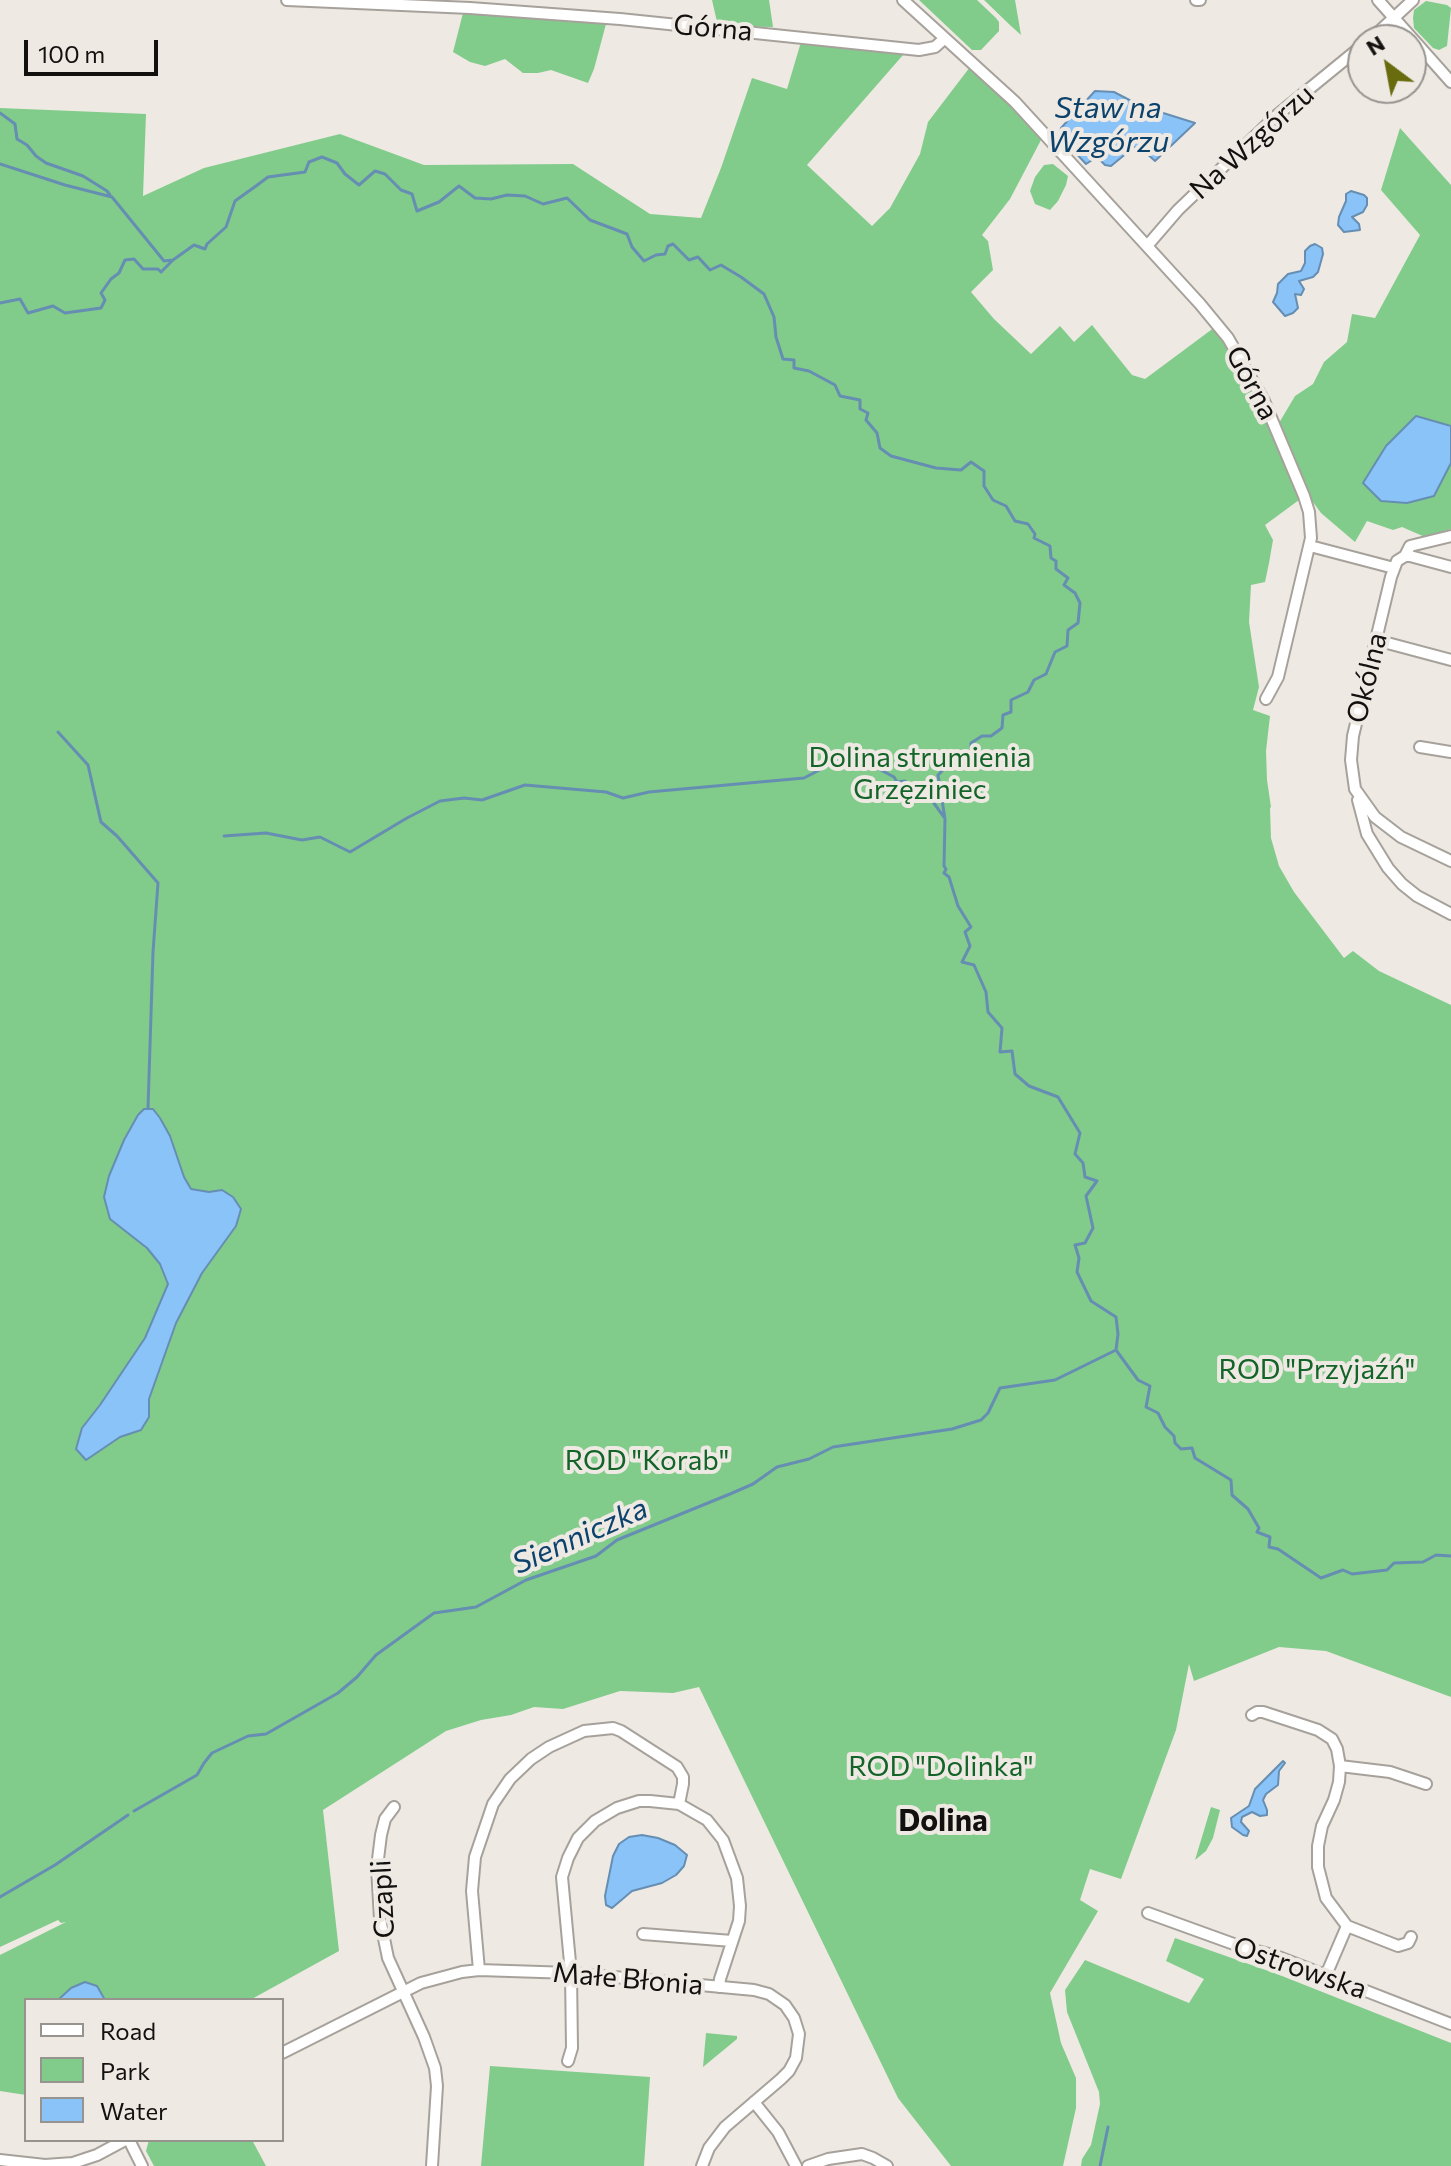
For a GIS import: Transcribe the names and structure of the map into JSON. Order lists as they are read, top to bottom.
{
  "streets": {
    "street": [
      "Górna",
      "Na Wzgórzu",
      "Okólna",
      "Czapli",
      "Ostrowska",
      "Małe Błonia"
    ]
  },
  "crossings": [
    ["Górna", "Na Wzgórzu"],
    ["Czapli", "Małe Błonia"]
  ],
  "districts": ["Dolina"],
  "water": ["Staw na Wzgórzu", "Sienniczka"],
  "parks": [
    "Dolina strumienia Grzęziniec",
    "ROD \"Przyjaźń\"",
    "ROD \"Korab\"",
    "ROD \"Dolinka\""
  ],
  "legend": ["Road", "Park", "Water"],
  "scale_bar": "100 m",
  "north": "top left"
}
